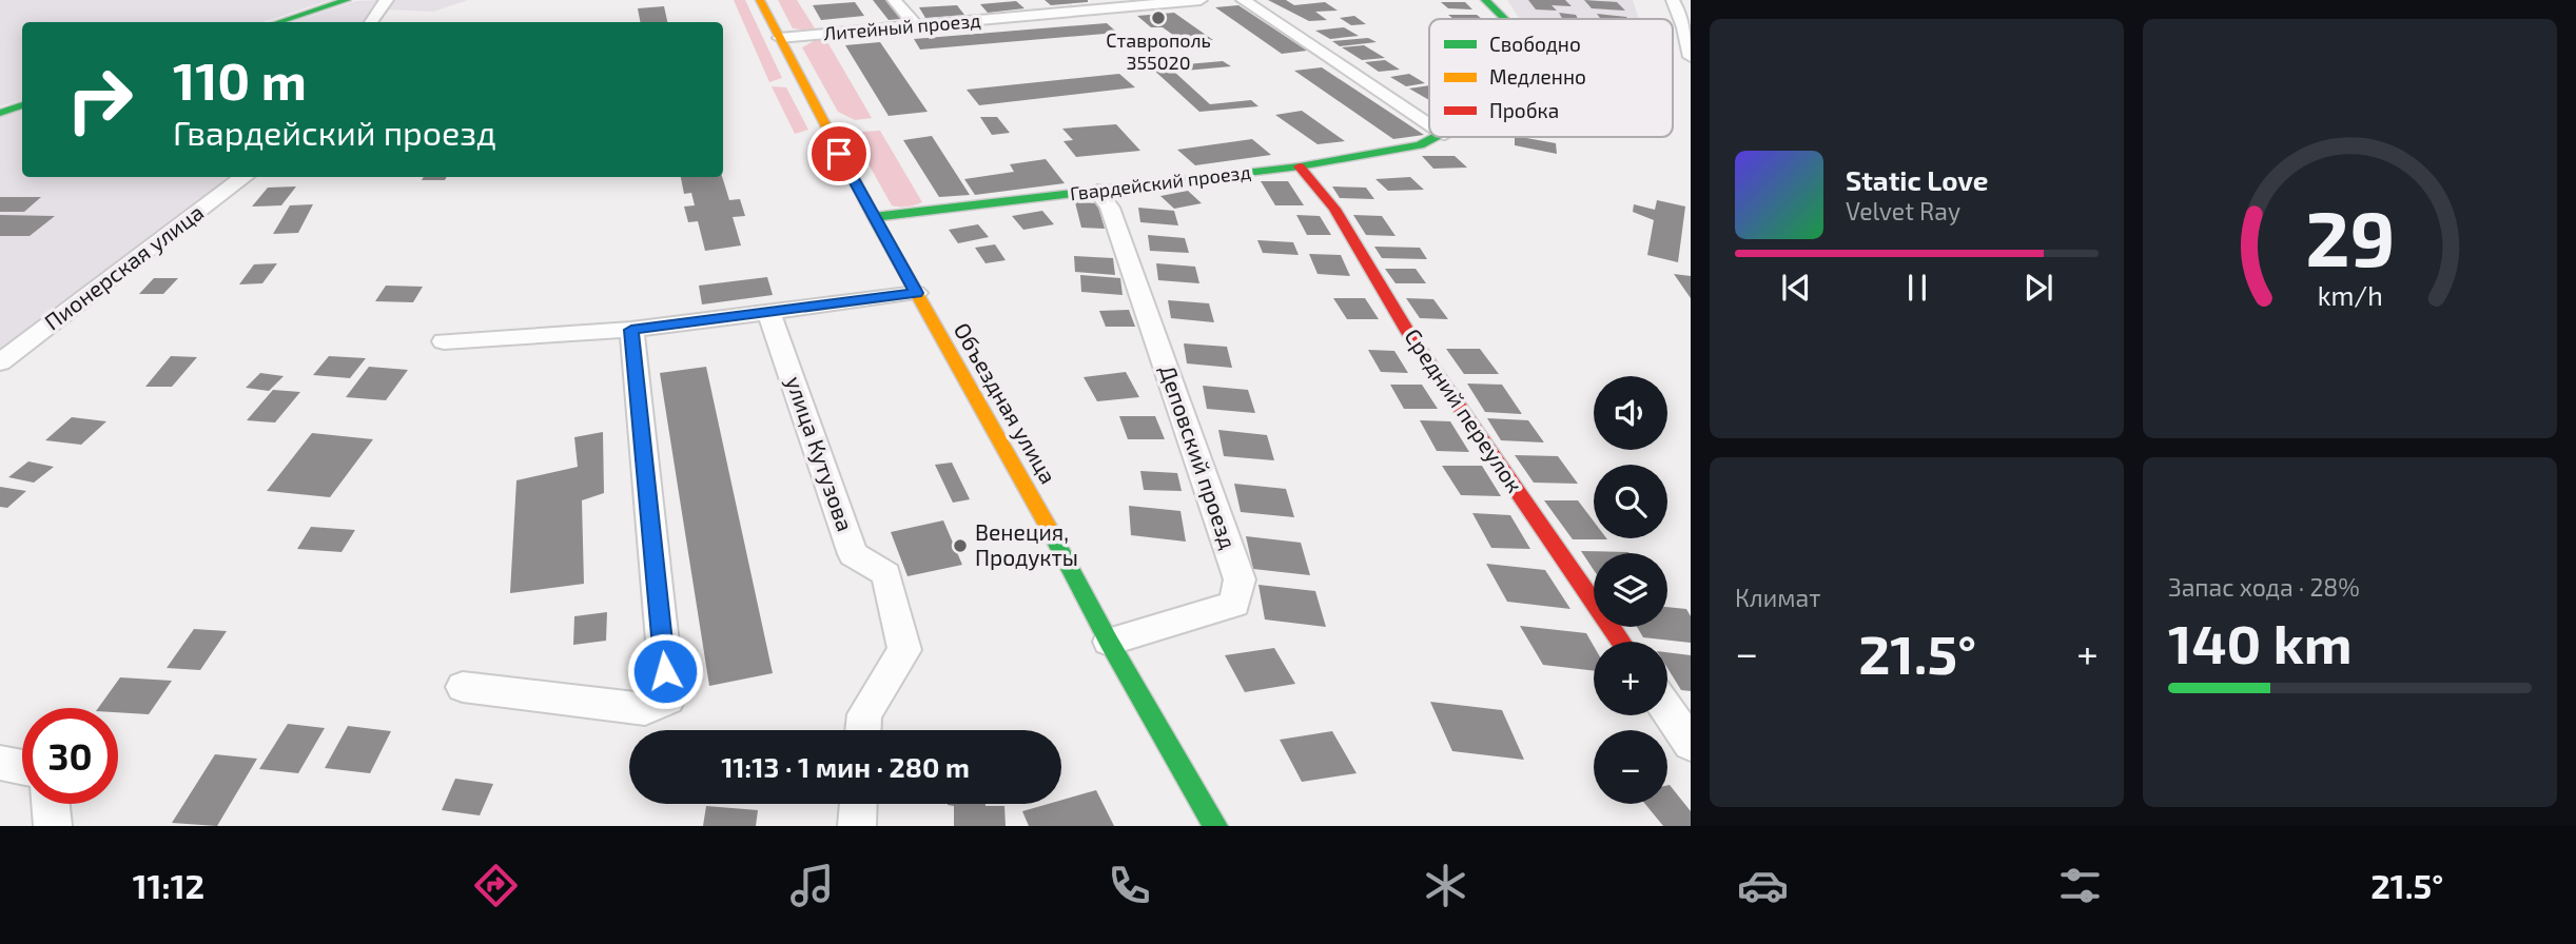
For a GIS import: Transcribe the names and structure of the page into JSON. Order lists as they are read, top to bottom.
{
  "streets": {
    "street": [
      "Литейный проезд",
      "Гвардейский проезд",
      "Пионерская улица",
      "Объездная улица",
      "Средний переулок",
      "улица Кутузова",
      "Деповский проезд"
    ]
  },
  "crossings": [
    ["Литейный проезд", "Объездная улица"],
    ["Гвардейский проезд", "Объездная улица"],
    ["Гвардейский проезд", "Средний переулок"],
    ["Гвардейский проезд", "Деповский проезд"],
    ["Объездная улица", "Деповский проезд"]
  ],
  "places": ["Ставрополь 355020", "Венеция, Продукты"],
  "legend": ["Свободно", "Медленно", "Пробка"],
  "page": {
    "turn": ["110 m", "Гвардейский проезд"],
    "song": ["Static Love", "Velvet Ray"],
    "map_buttons": ["+", "−"],
    "tile": [
      "Климат",
      ["Запас хода · 28%", "140 km"]
    ],
    "heat": ["−", "21.5°", "+"],
    "limit": "30",
    "trip": "11:13 · 1 мин · 280 m",
    "tabs": ["11:12", "21.5°"],
    "gauge": ["29", "km/h"]
  }
}
